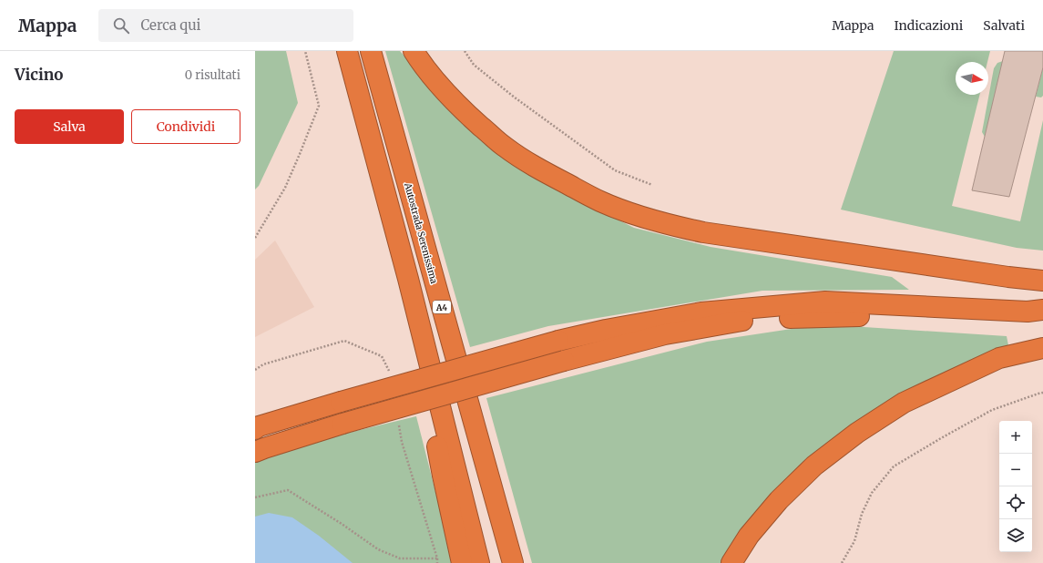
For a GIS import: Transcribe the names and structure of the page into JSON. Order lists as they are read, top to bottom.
{
  "streets": {
    "highway": ["Autostrada Serenissima", "A4"]
  },
  "north": "right",
  "page": {
    "header": "Mappa",
    "search": "Cerca qui",
    "nav": ["Mappa", "Indicazioni", "Salvati"],
    "heading": ["Vicino", "0 risultati"],
    "buttons": ["Salva", "Condividi"],
    "map_buttons": ["+", "−"]
  }
}
